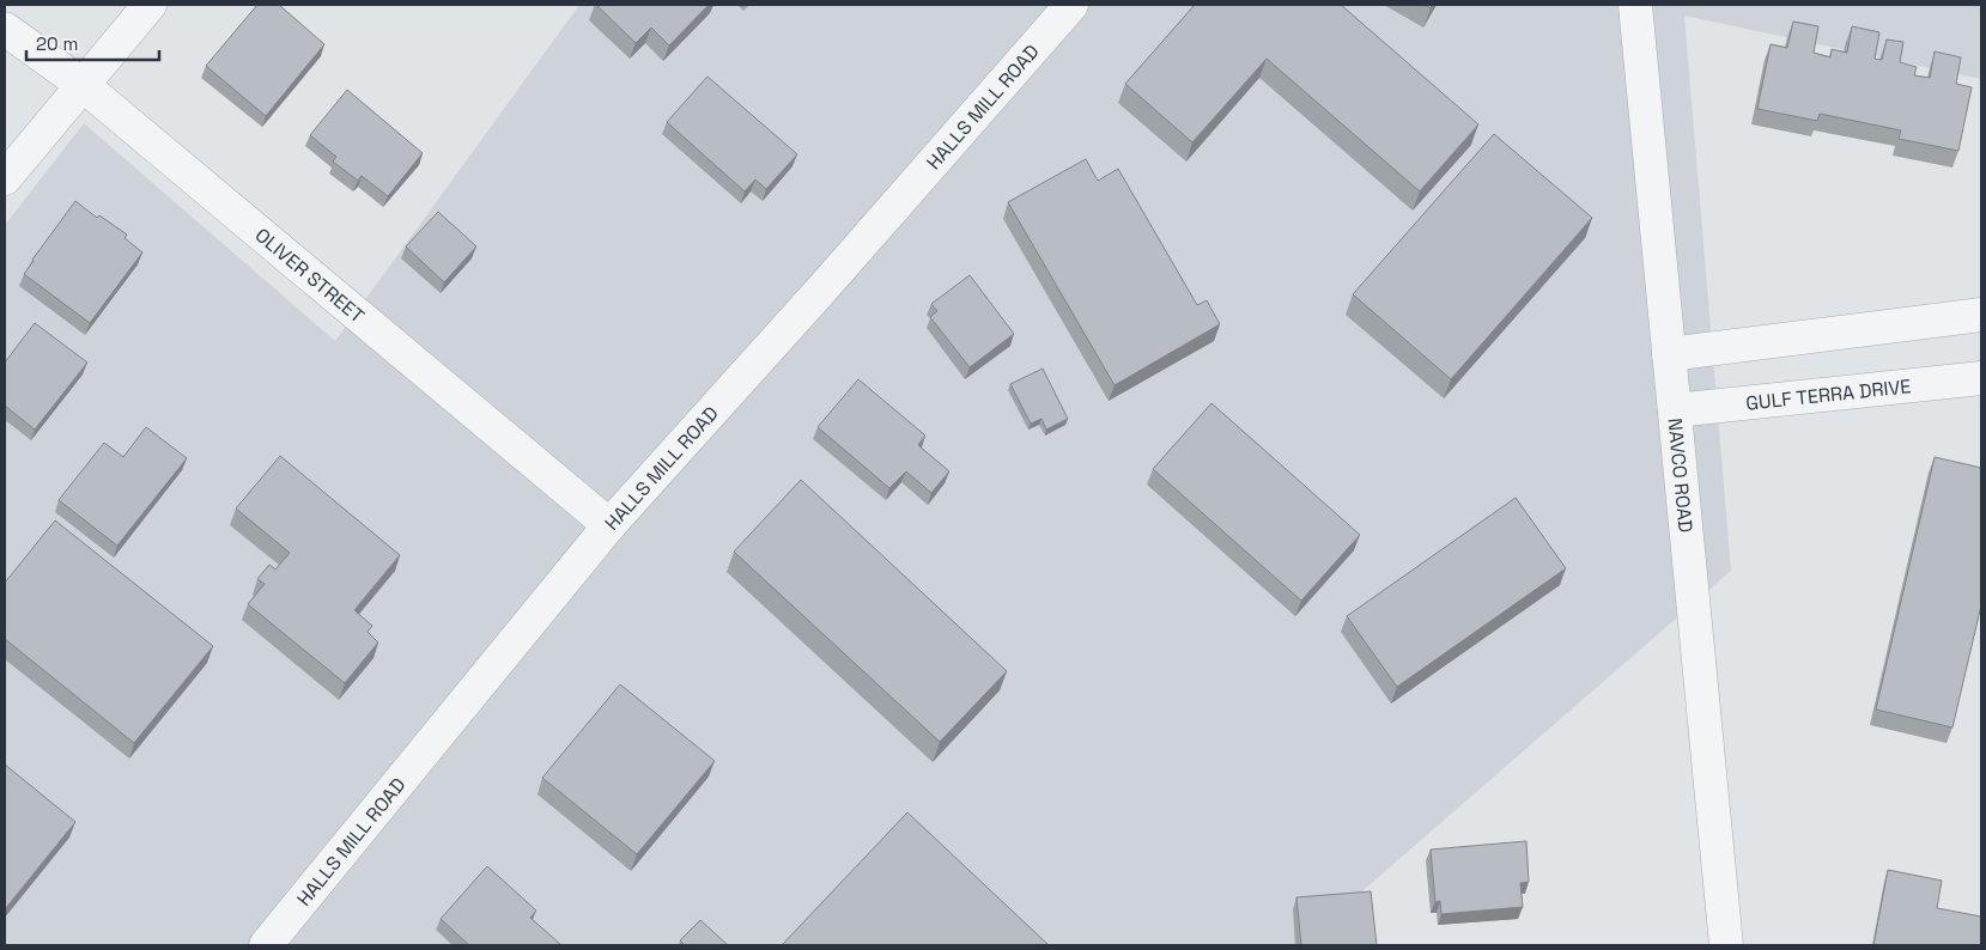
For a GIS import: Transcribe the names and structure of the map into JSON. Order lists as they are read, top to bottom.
{
  "streets": {
    "street": [
      "HALLS MILL ROAD",
      "OLIVER STREET",
      "GULF TERRA DRIVE",
      "NAVCO ROAD"
    ]
  },
  "crossings": [
    ["HALLS MILL ROAD", "OLIVER STREET"],
    ["GULF TERRA DRIVE", "NAVCO ROAD"]
  ],
  "scale_bar": "20 m"
}
